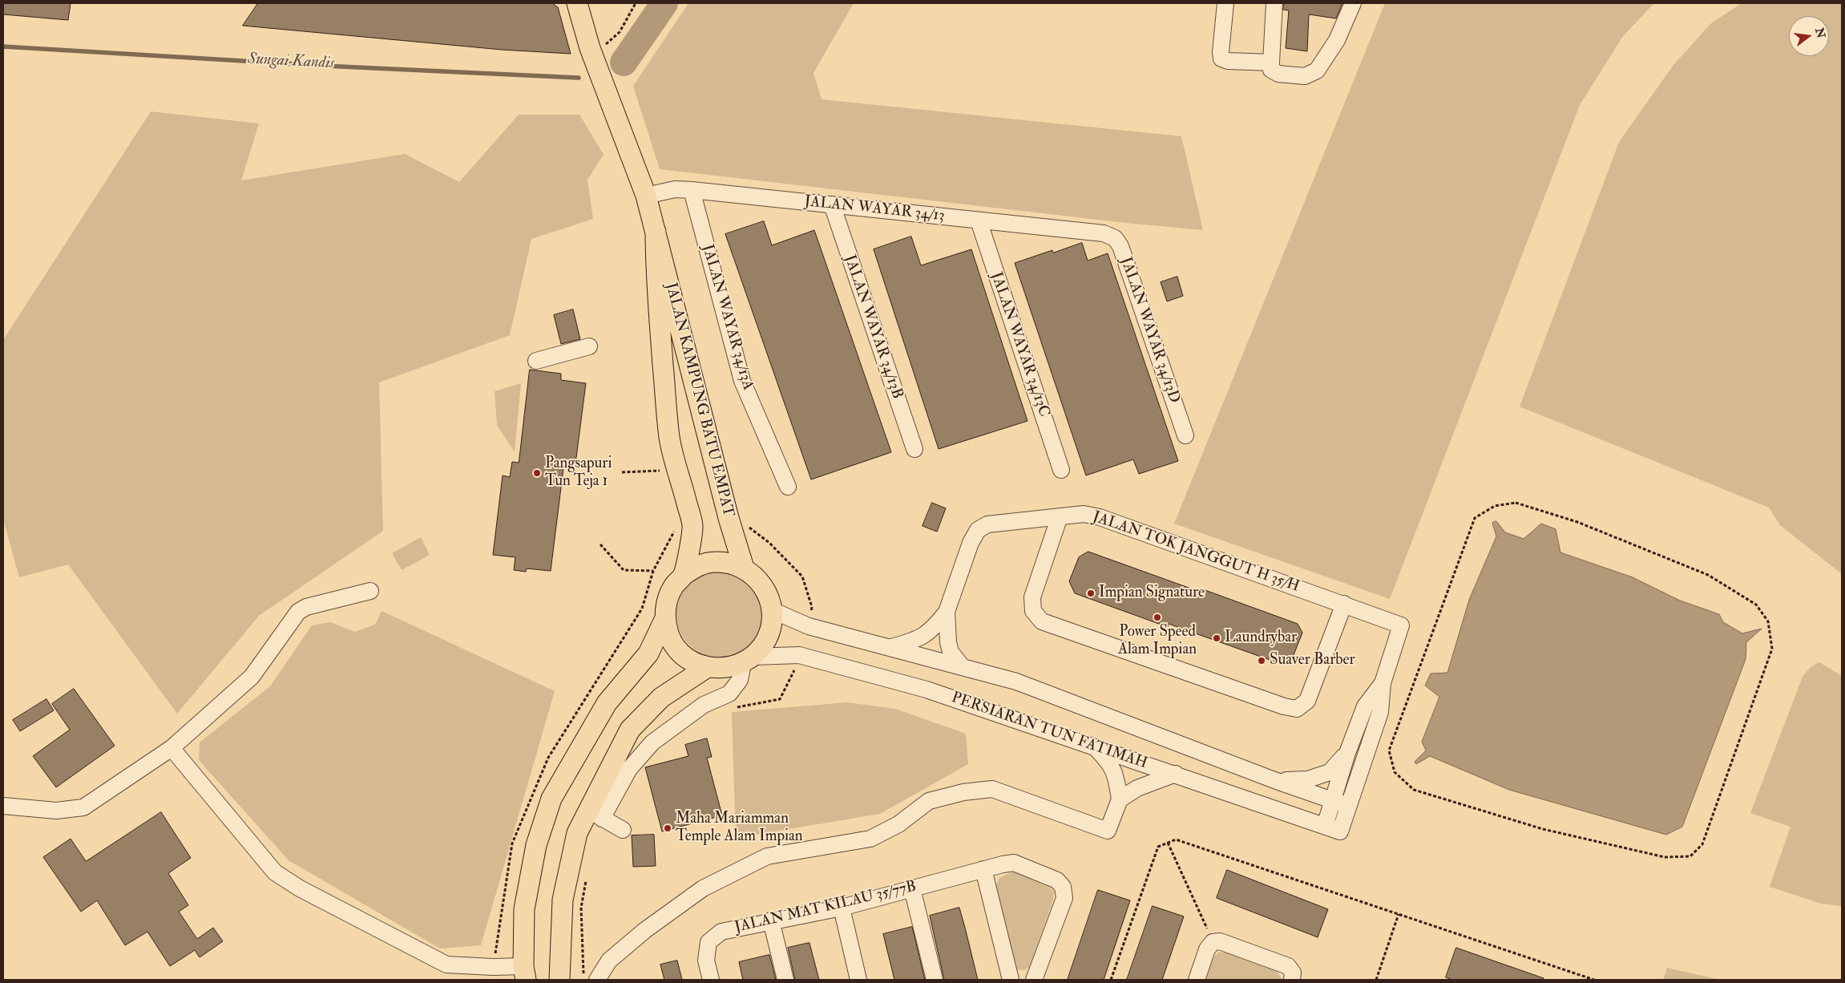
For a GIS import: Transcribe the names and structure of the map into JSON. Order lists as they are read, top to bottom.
{
  "streets": {
    "main road": ["JALAN KAMPUNG BATU EMPAT"],
    "street": [
      "JALAN WAYAR 34/13",
      "JALAN WAYAR 34/13A",
      "JALAN WAYAR 34/13B",
      "JALAN WAYAR 34/13D",
      "JALAN WAYAR 34/13C",
      "JALAN TOK JANGGUT H 35/H",
      "PERSIARAN TUN FATIMAH",
      "JALAN MAT KILAU 35/77B"
    ]
  },
  "crossings": [
    ["JALAN WAYAR 34/13", "JALAN WAYAR 34/13A"],
    ["JALAN WAYAR 34/13", "JALAN WAYAR 34/13B"],
    ["JALAN WAYAR 34/13", "JALAN WAYAR 34/13D"],
    ["JALAN WAYAR 34/13", "JALAN WAYAR 34/13C"],
    ["JALAN WAYAR 34/13", "JALAN KAMPUNG BATU EMPAT"],
    ["JALAN KAMPUNG BATU EMPAT", "PERSIARAN TUN FATIMAH"]
  ],
  "water": ["Sungai Kandis"],
  "places": [
    "Pangsapuri Tun Teja 1",
    "Impian Signature",
    "Power Speed Alam Impian",
    "Laundrybar",
    "Suaver Barber",
    "Maha Mariamman Temple Alam Impian"
  ],
  "north": "right"
}
